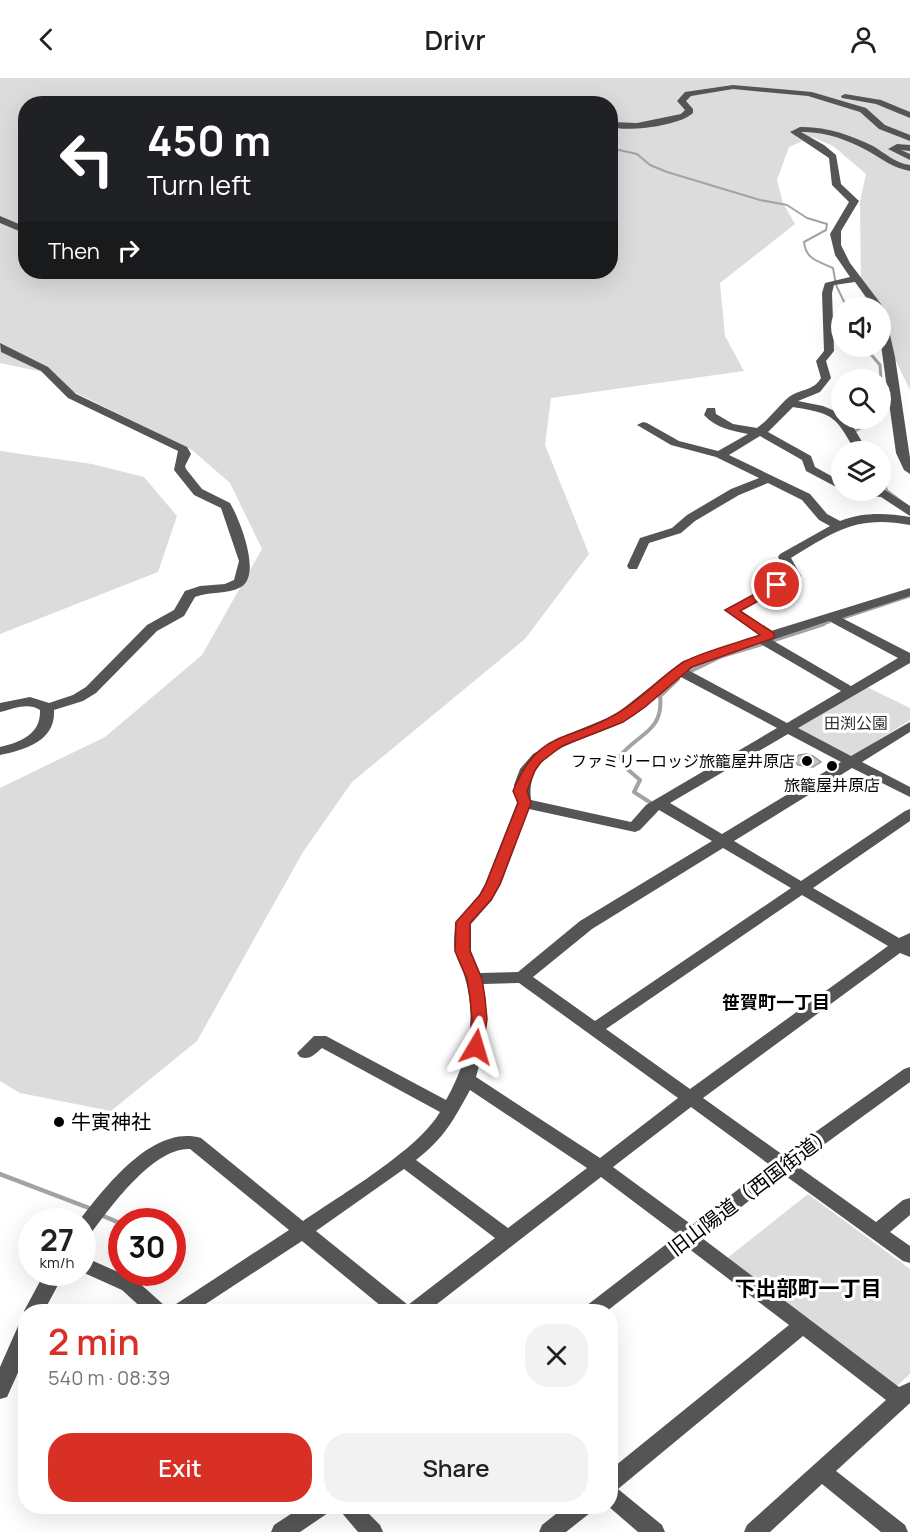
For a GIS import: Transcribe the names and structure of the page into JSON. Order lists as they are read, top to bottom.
{
  "streets": {
    "street": ["旧山陽道（西国街道）"]
  },
  "districts": ["笹賀町一丁目", "下出部町一丁目"],
  "parks": ["田渕公園"],
  "places": ["ファミリーロッジ旅籠屋井原店", "旅籠屋井原店", "牛寅神社"],
  "page": {
    "header": "Drivr",
    "turn": ["450 m", "Turn left"],
    "then": "Then",
    "speed": "27 km/h",
    "limit": "30",
    "heading": ["2 min", "540 m · 08:39"],
    "buttons": ["Exit", "Share"]
  }
}
